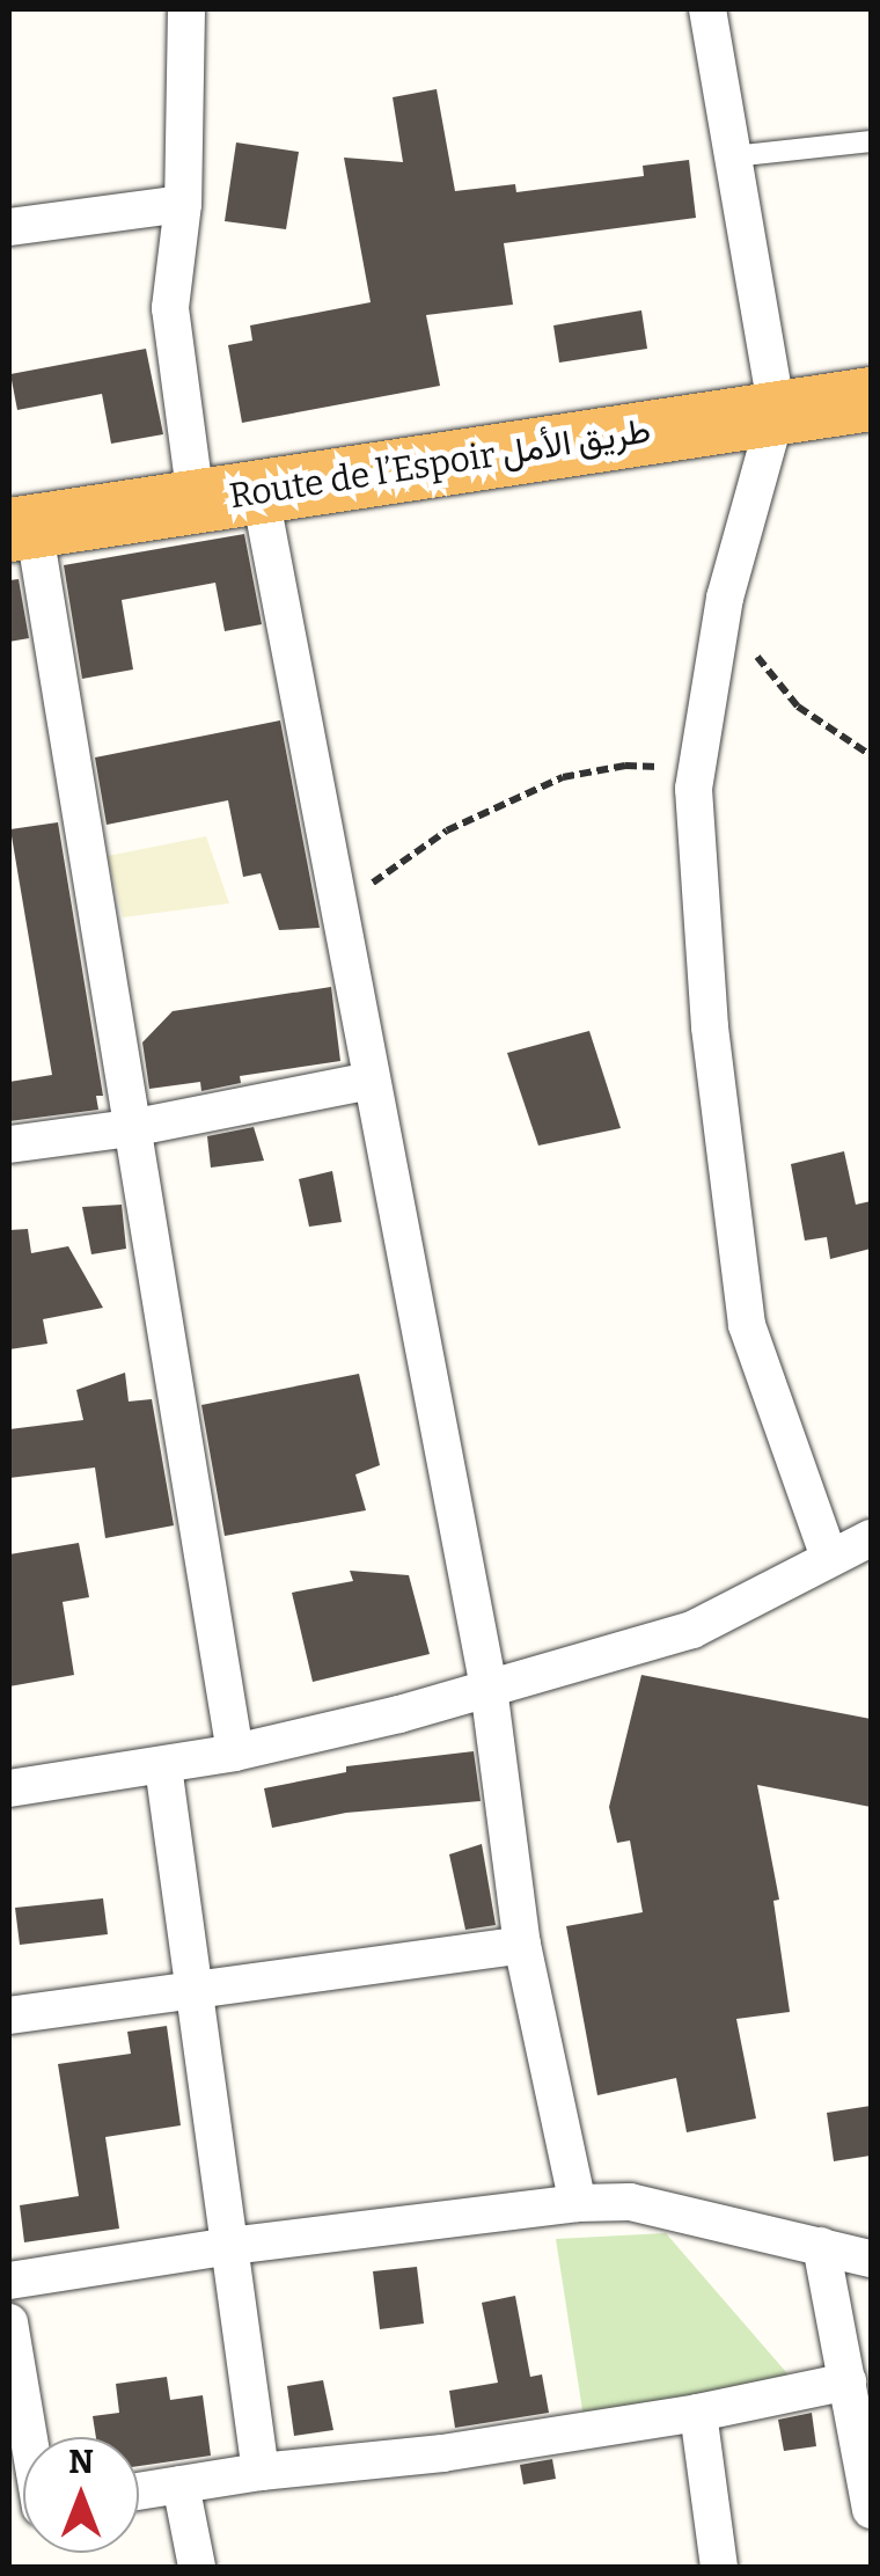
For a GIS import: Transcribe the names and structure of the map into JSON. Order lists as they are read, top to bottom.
{
  "streets": {
    "highway": ["Route de l’Espoir طريق الأمل"]
  },
  "north": "top"
}
